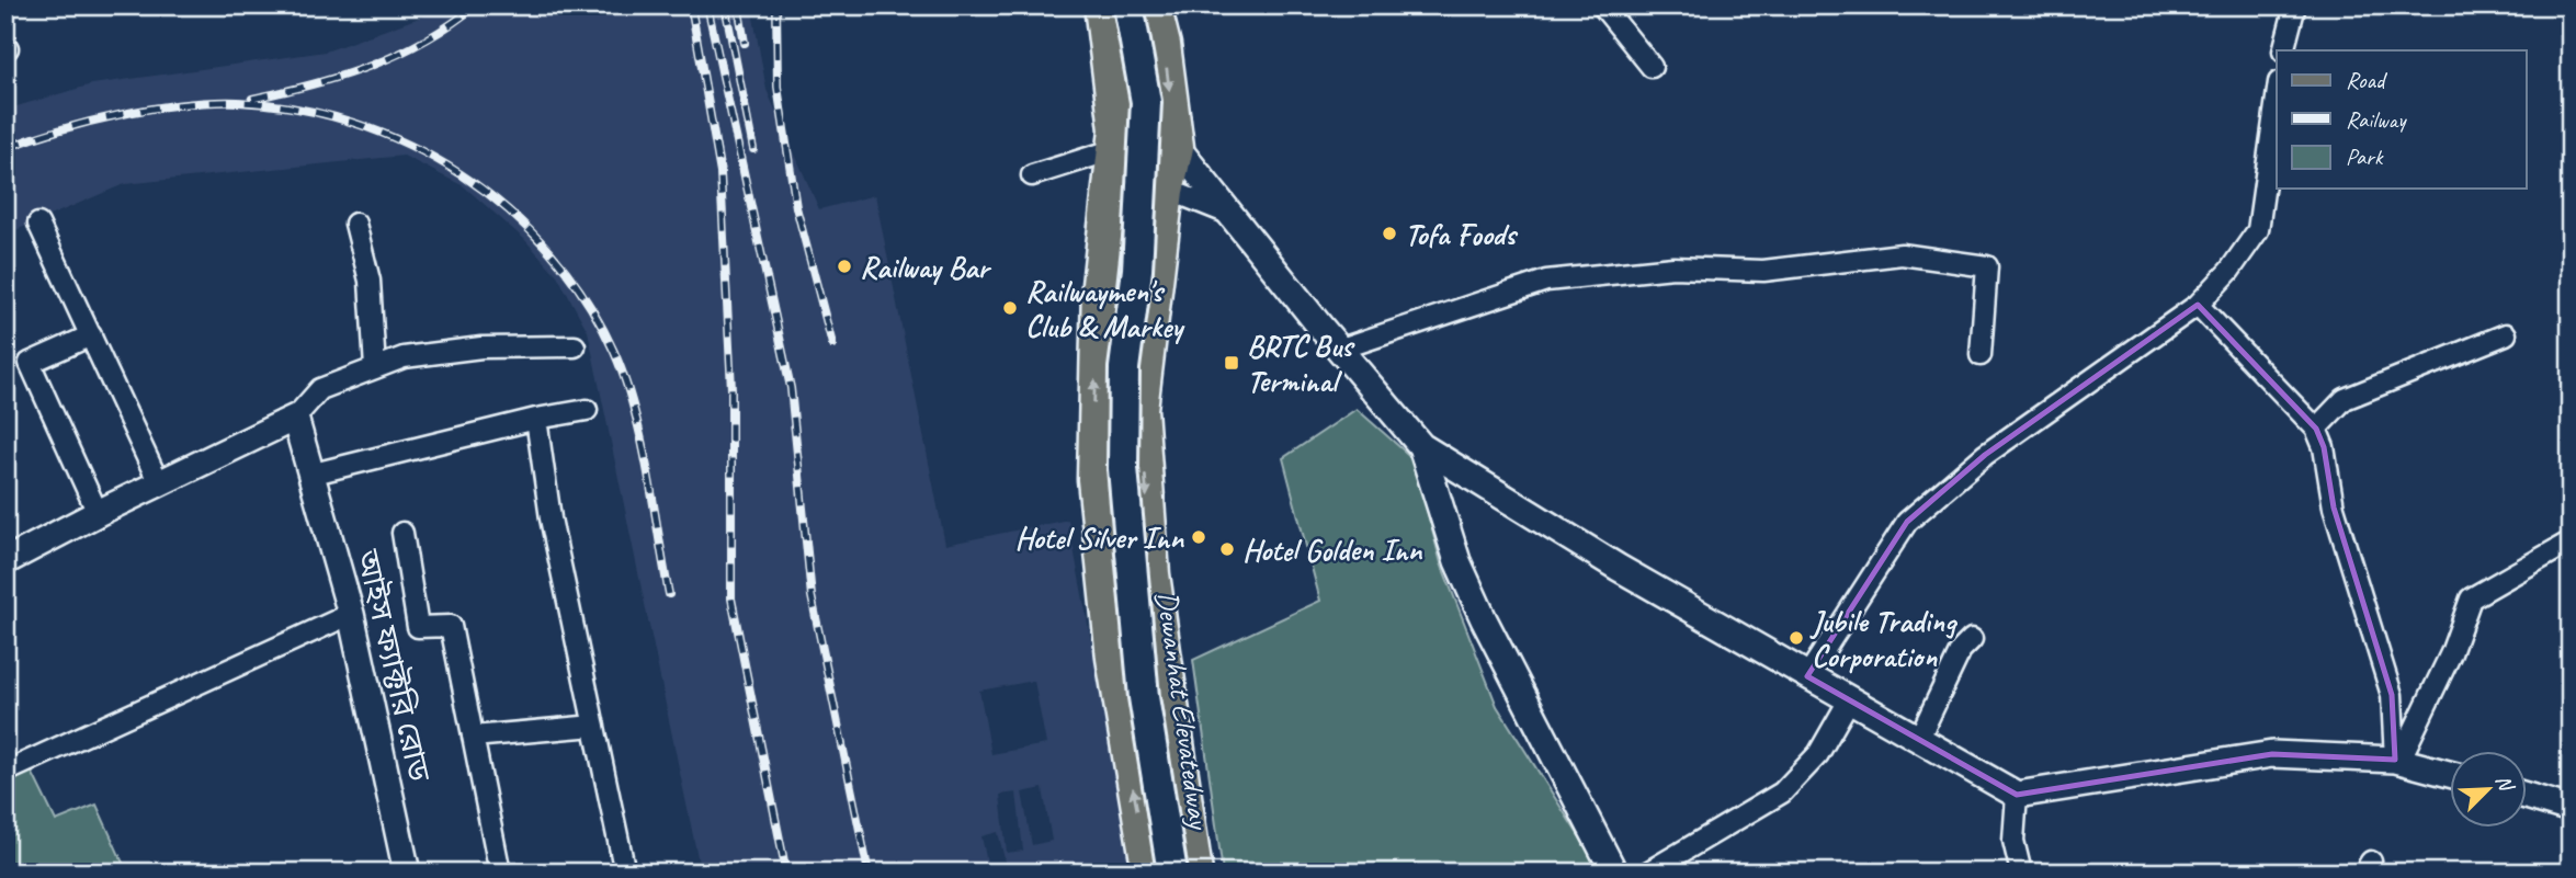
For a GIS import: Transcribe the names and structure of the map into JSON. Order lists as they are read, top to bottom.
{
  "streets": {
    "main road": ["Dewanhat Elevatedway"],
    "street": ["আইস ফ্যাক্টরি রোড"]
  },
  "places": {
    "other": [
      "Tofa Foods",
      "Railway Bar",
      "Railwaymen's Club & Markey",
      "Hotel Silver Inn",
      "Hotel Golden Inn",
      "Jubile Trading Corporation"
    ],
    "transit": ["BRTC Bus Terminal"]
  },
  "legend": ["Road", "Railway", "Park"],
  "north": "top right"
}
